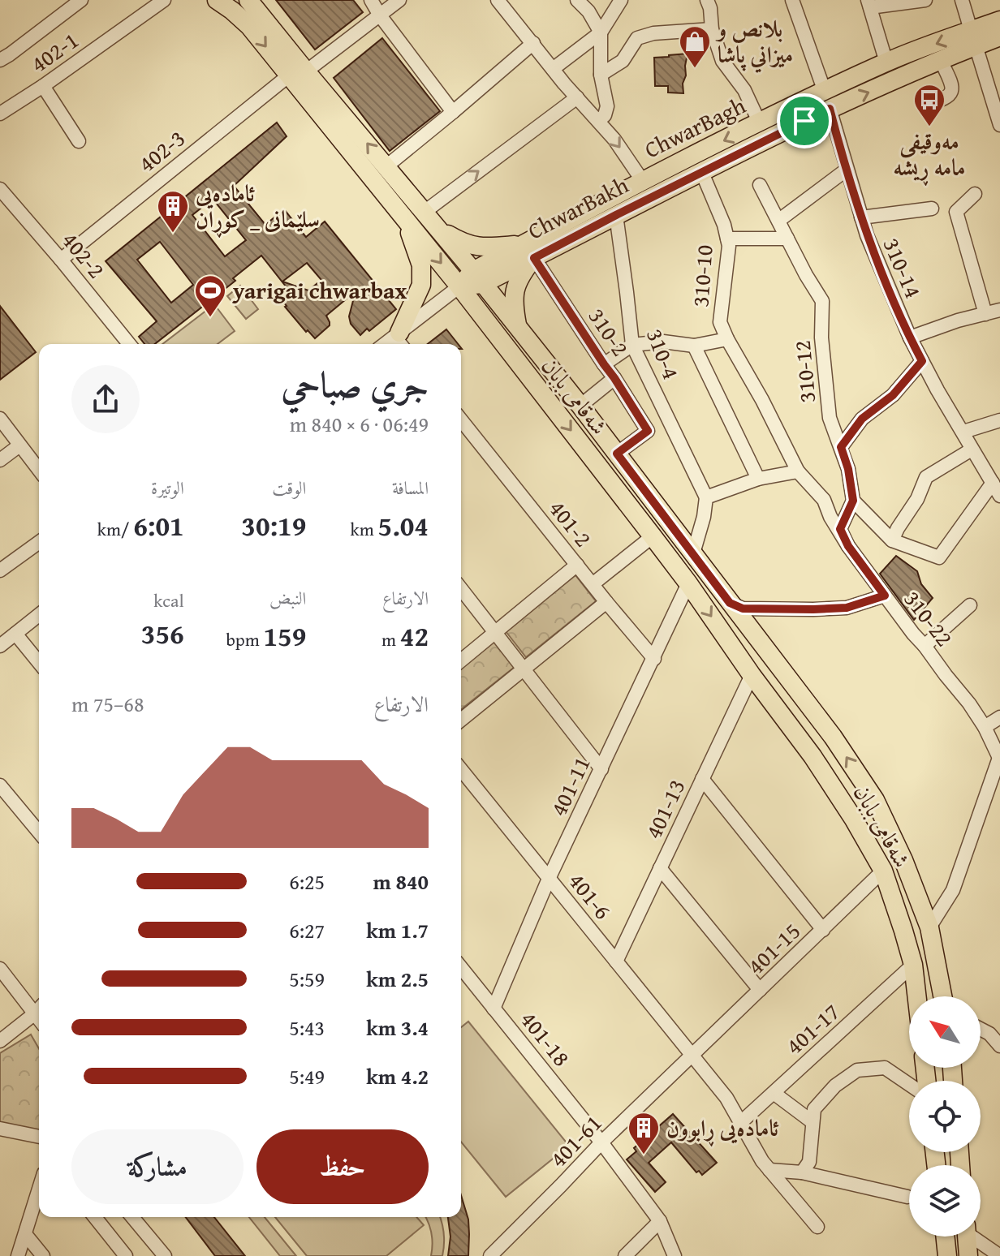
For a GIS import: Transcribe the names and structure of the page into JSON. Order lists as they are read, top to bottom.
{
  "streets": {
    "main road": ["ChwarBagh", "ChwarBakh", "شەقامی بابان"],
    "street": [
      "402-1",
      "402-3",
      "402-2",
      "310-14",
      "310-10",
      "310-2",
      "310-4",
      "310-12",
      "401-2",
      "310-22",
      "401-11",
      "401-13",
      "401-6",
      "401-15",
      "401-17",
      "401-18",
      "401-61"
    ]
  },
  "crossings": [
    ["ChwarBagh", "ChwarBakh"],
    ["ChwarBagh", "310-14"],
    ["ChwarBagh", "310-2"],
    ["ChwarBagh", "شەقامی بابان"],
    ["402-3", "402-2"],
    ["402-3", "شەقامی بابان"],
    ["ChwarBakh", "310-14"],
    ["ChwarBakh", "310-10"],
    ["ChwarBakh", "310-2"],
    ["ChwarBakh", "310-4"],
    ["310-10", "310-22"],
    ["310-2", "شەقامی بابان"],
    ["شەقامی بابان", "401-11"],
    ["شەقامی بابان", "401-13"],
    ["شەقامی بابان", "401-15"],
    ["شەقامی بابان", "401-17"],
    ["401-2", "401-11"],
    ["401-11", "401-6"],
    ["401-11", "401-18"],
    ["401-13", "401-6"],
    ["401-6", "401-15"],
    ["401-6", "401-17"],
    ["401-6", "401-61"],
    ["401-15", "401-61"],
    ["401-18", "401-61"]
  ],
  "one_way": ["ChwarBagh"],
  "places": {
    "shop": ["بلانص و ميزاني پاشا"],
    "bus stop": ["مەوقیفی مامە ڕیشە"],
    "building": ["ئامادەیی سلێمانی _ کوڕان", "ئامادەیی ڕابوون"],
    "sports": ["yarigai chwarbax"]
  },
  "north": "top left",
  "page": {
    "heading": ["جري صباحي", "06:49 · 6 × 840 m"],
    "stats": [
      ["المسافة", "5.04 km"],
      ["الوقت", "30:19"],
      ["الوتيرة", "6:01 /km"],
      ["الارتفاع", "42 m"],
      ["النبض", "159 bpm"],
      ["kcal", "356"]
    ],
    "chart": ["الارتفاع", "68–75 m"],
    "list": [
      {
        "name": "840 m",
        "note": "6:25"
      },
      {
        "name": "1.7 km",
        "note": "6:27"
      },
      {
        "name": "2.5 km",
        "note": "5:59"
      },
      {
        "name": "3.4 km",
        "note": "5:43"
      },
      {
        "name": "4.2 km",
        "note": "5:49"
      }
    ],
    "buttons": ["حفظ", "مشاركة"]
  }
}
